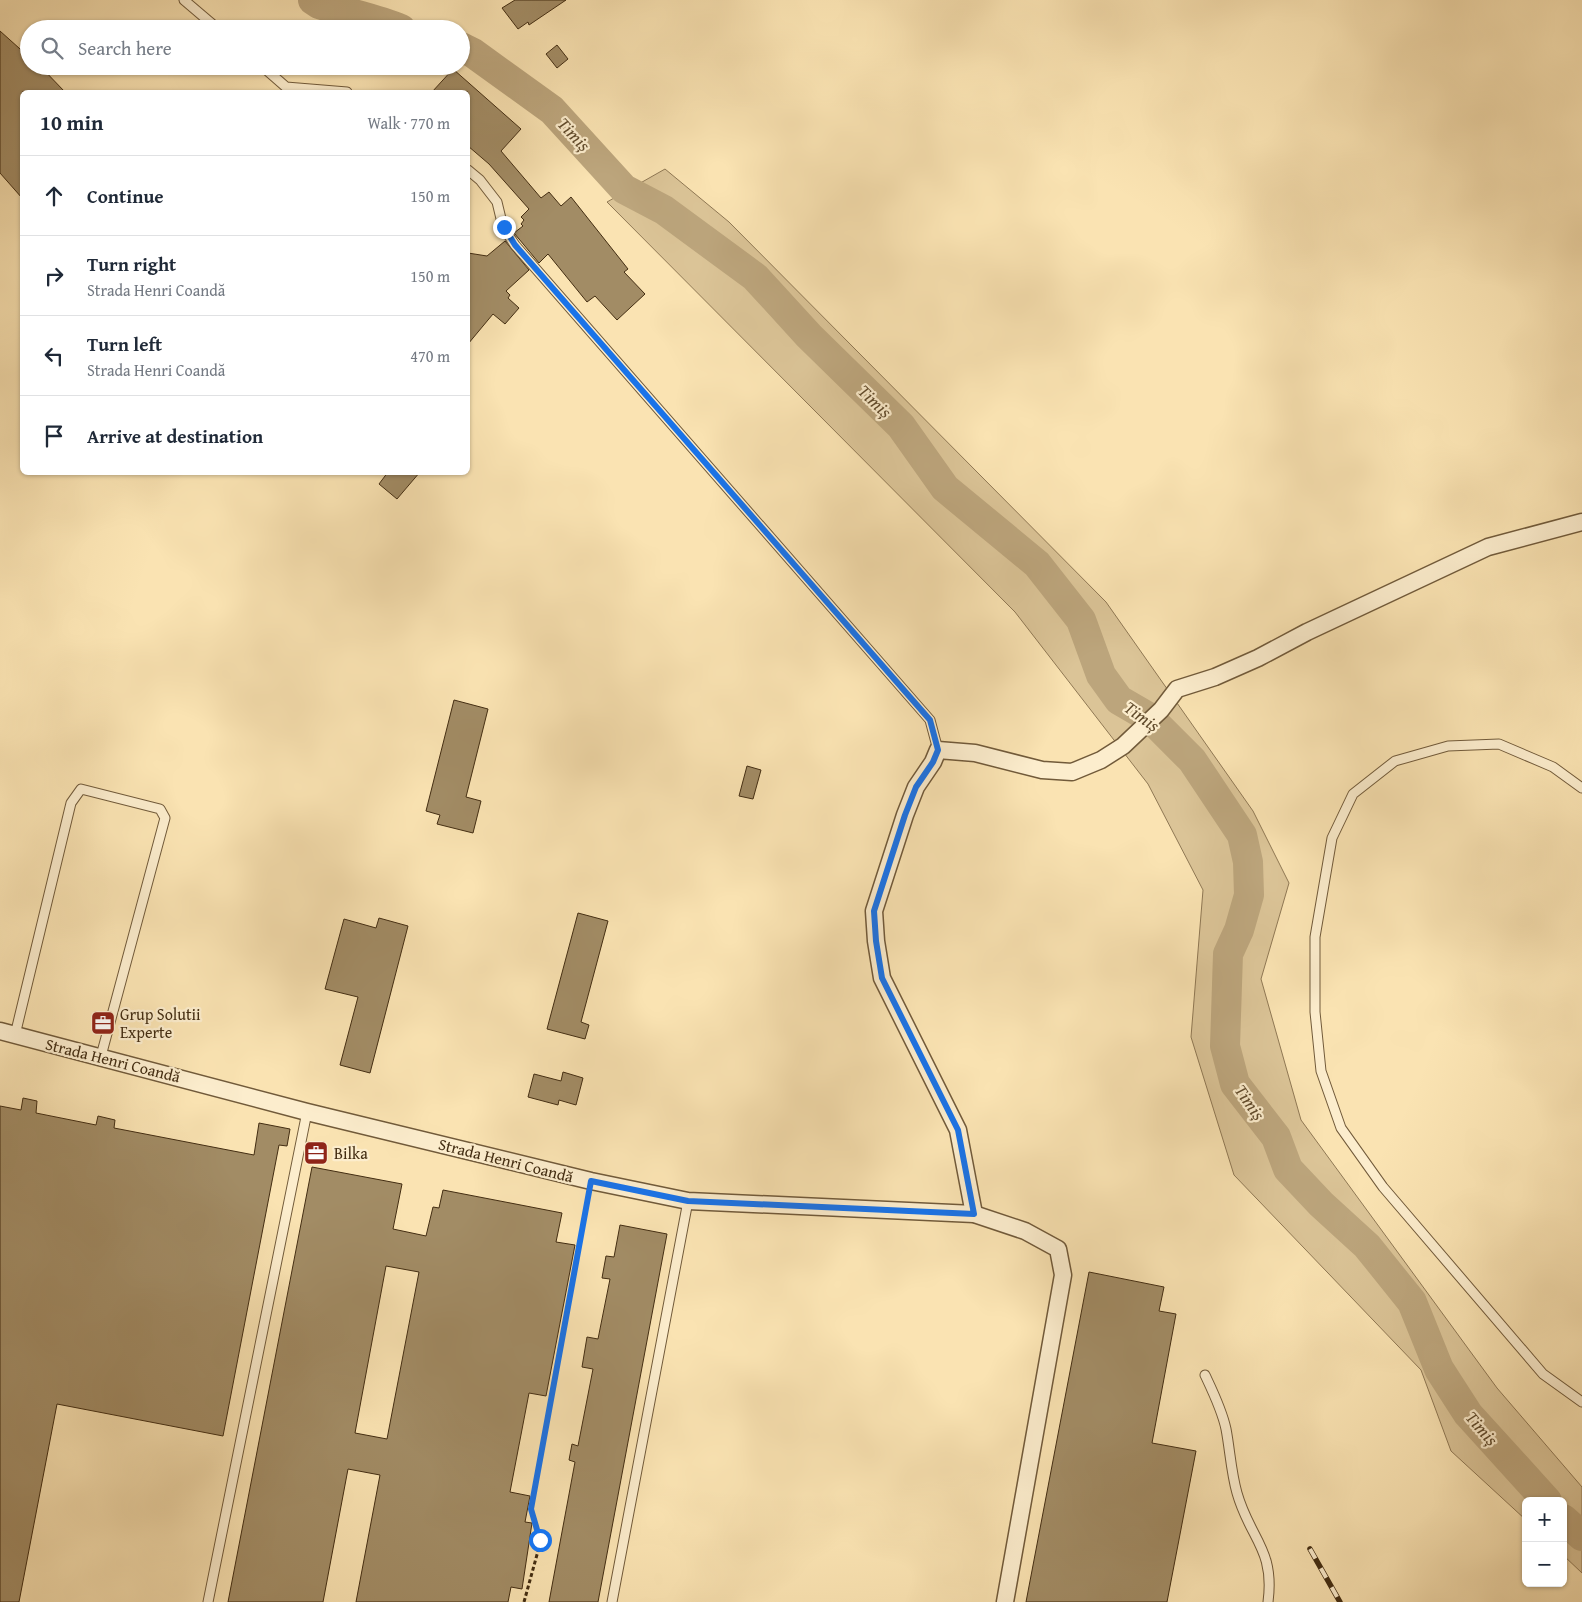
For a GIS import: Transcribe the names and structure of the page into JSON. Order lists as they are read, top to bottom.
{
  "streets": {
    "street": ["Strada Henri Coandă"]
  },
  "water": ["Timiș"],
  "places": {
    "office": ["Grup Solutii Experte", "Bilka"]
  },
  "page": {
    "search": "Search here",
    "heading": ["10 min", "Walk · 770 m"],
    "list": [
      ["Continue", "150 m"],
      ["Turn right", "Strada Henri Coandă", "150 m"],
      ["Turn left", "Strada Henri Coandă", "470 m"],
      "Arrive at destination"
    ],
    "map_buttons": ["+", "−"]
  }
}
